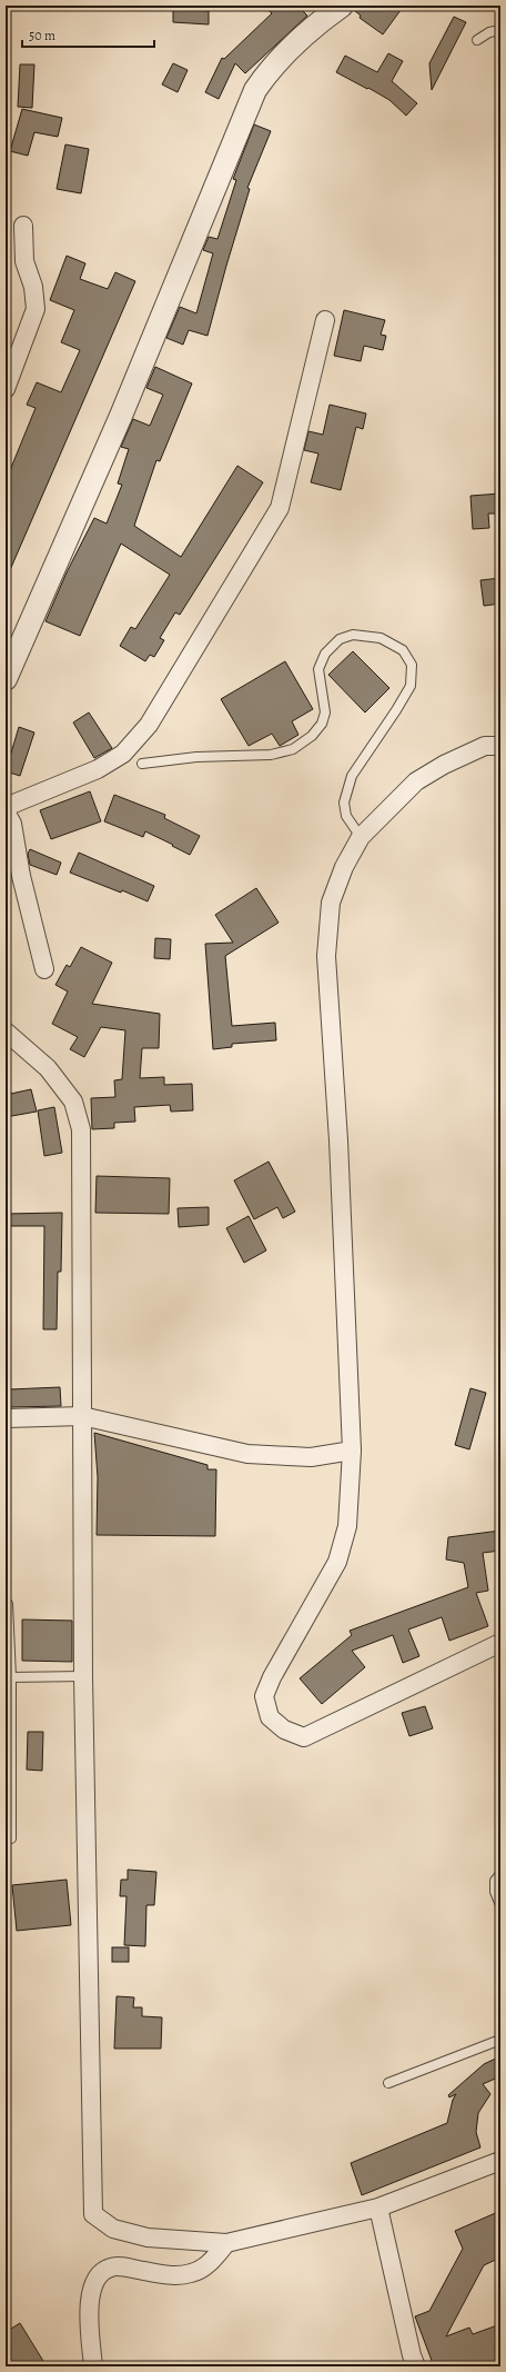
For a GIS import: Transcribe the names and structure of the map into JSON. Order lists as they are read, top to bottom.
{
  "scale_bar": "50 m"
}
